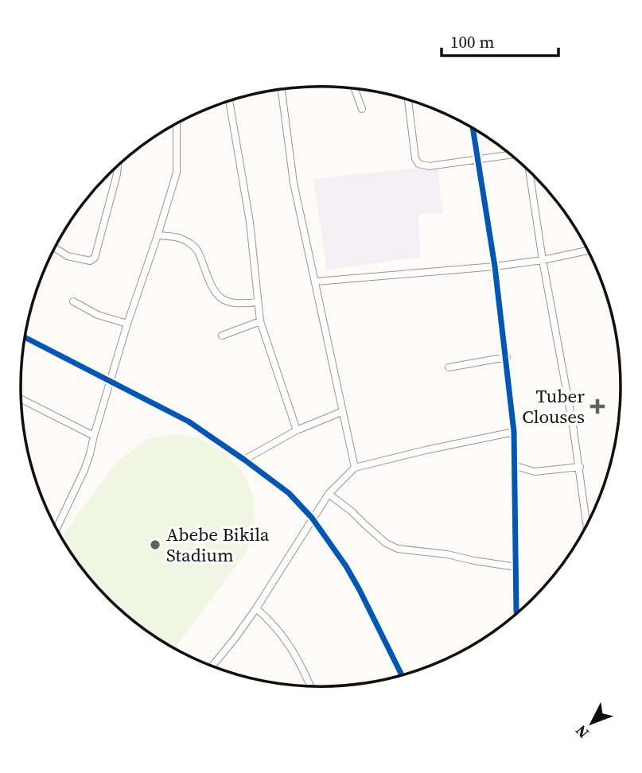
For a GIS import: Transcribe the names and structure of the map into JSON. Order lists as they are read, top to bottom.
{
  "places": {
    "health": ["Tuber Clouses"],
    "other": ["Abebe Bikila Stadium"]
  },
  "scale_bar": "100 m",
  "north": "bottom left"
}
